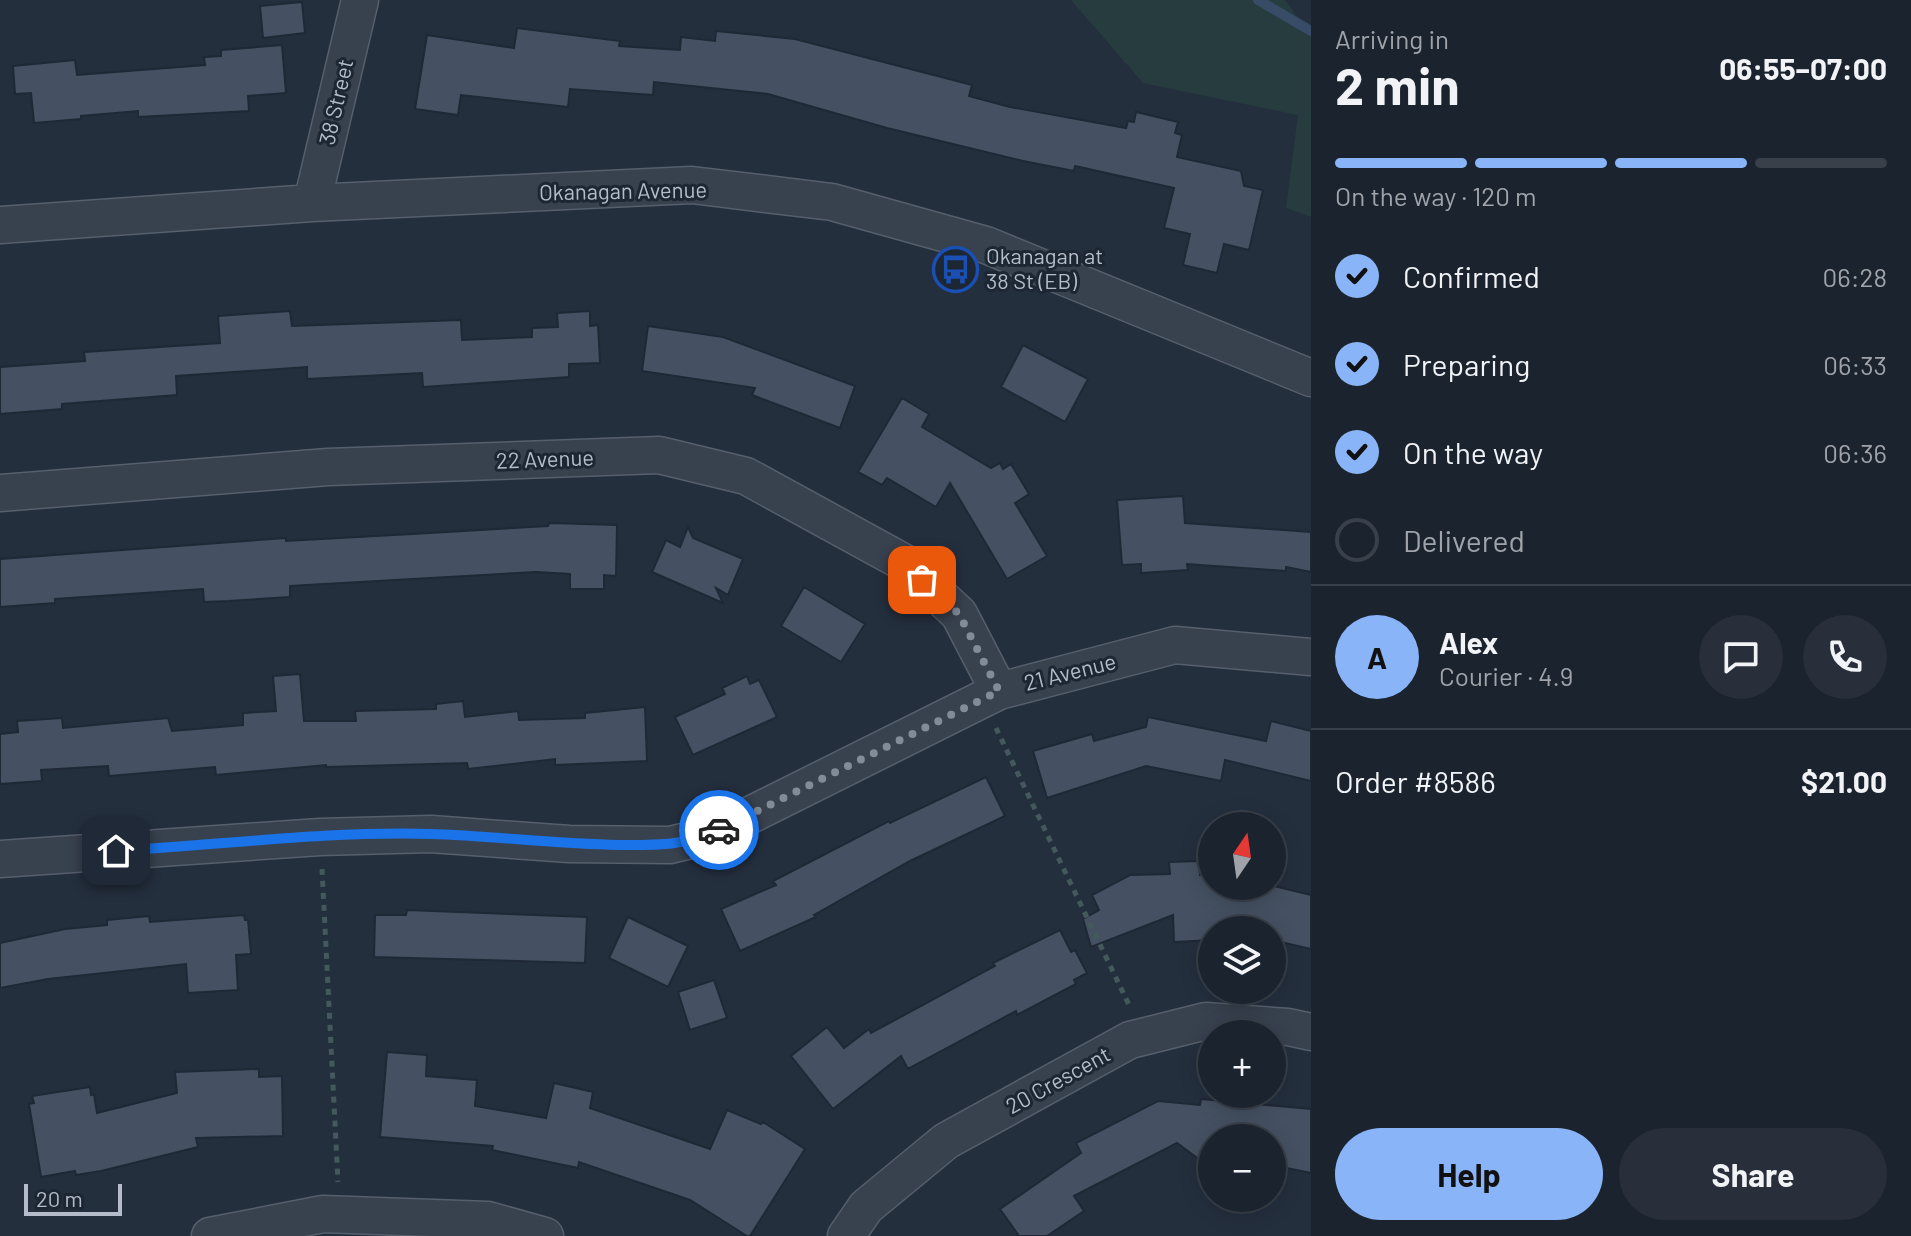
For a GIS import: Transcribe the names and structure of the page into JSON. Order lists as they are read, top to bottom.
{
  "streets": {
    "street": [
      "38 Street",
      "Okanagan Avenue",
      "22 Avenue",
      "21 Avenue",
      "20 Crescent"
    ]
  },
  "crossings": [
    ["38 Street", "Okanagan Avenue"],
    ["22 Avenue", "21 Avenue"]
  ],
  "places": {
    "bus stop": ["Okanagan at 38 St (EB)"]
  },
  "scale_bar": "20 m",
  "north": "top",
  "page": {
    "heading": ["2 min", "Arriving in", "06:55–07:00"],
    "panel": [
      "Alex",
      "Courier · 4.9",
      "Order #8586",
      "$21.00"
    ],
    "bar": "On the way · 120 m",
    "list": [
      ["Confirmed", "06:28"],
      ["Preparing", "06:33"],
      ["On the way", "06:36"],
      "Delivered"
    ],
    "round": "A",
    "map_buttons": ["+", "−"],
    "buttons": ["Help", "Share"],
    "scale": "20 m"
  }
}
